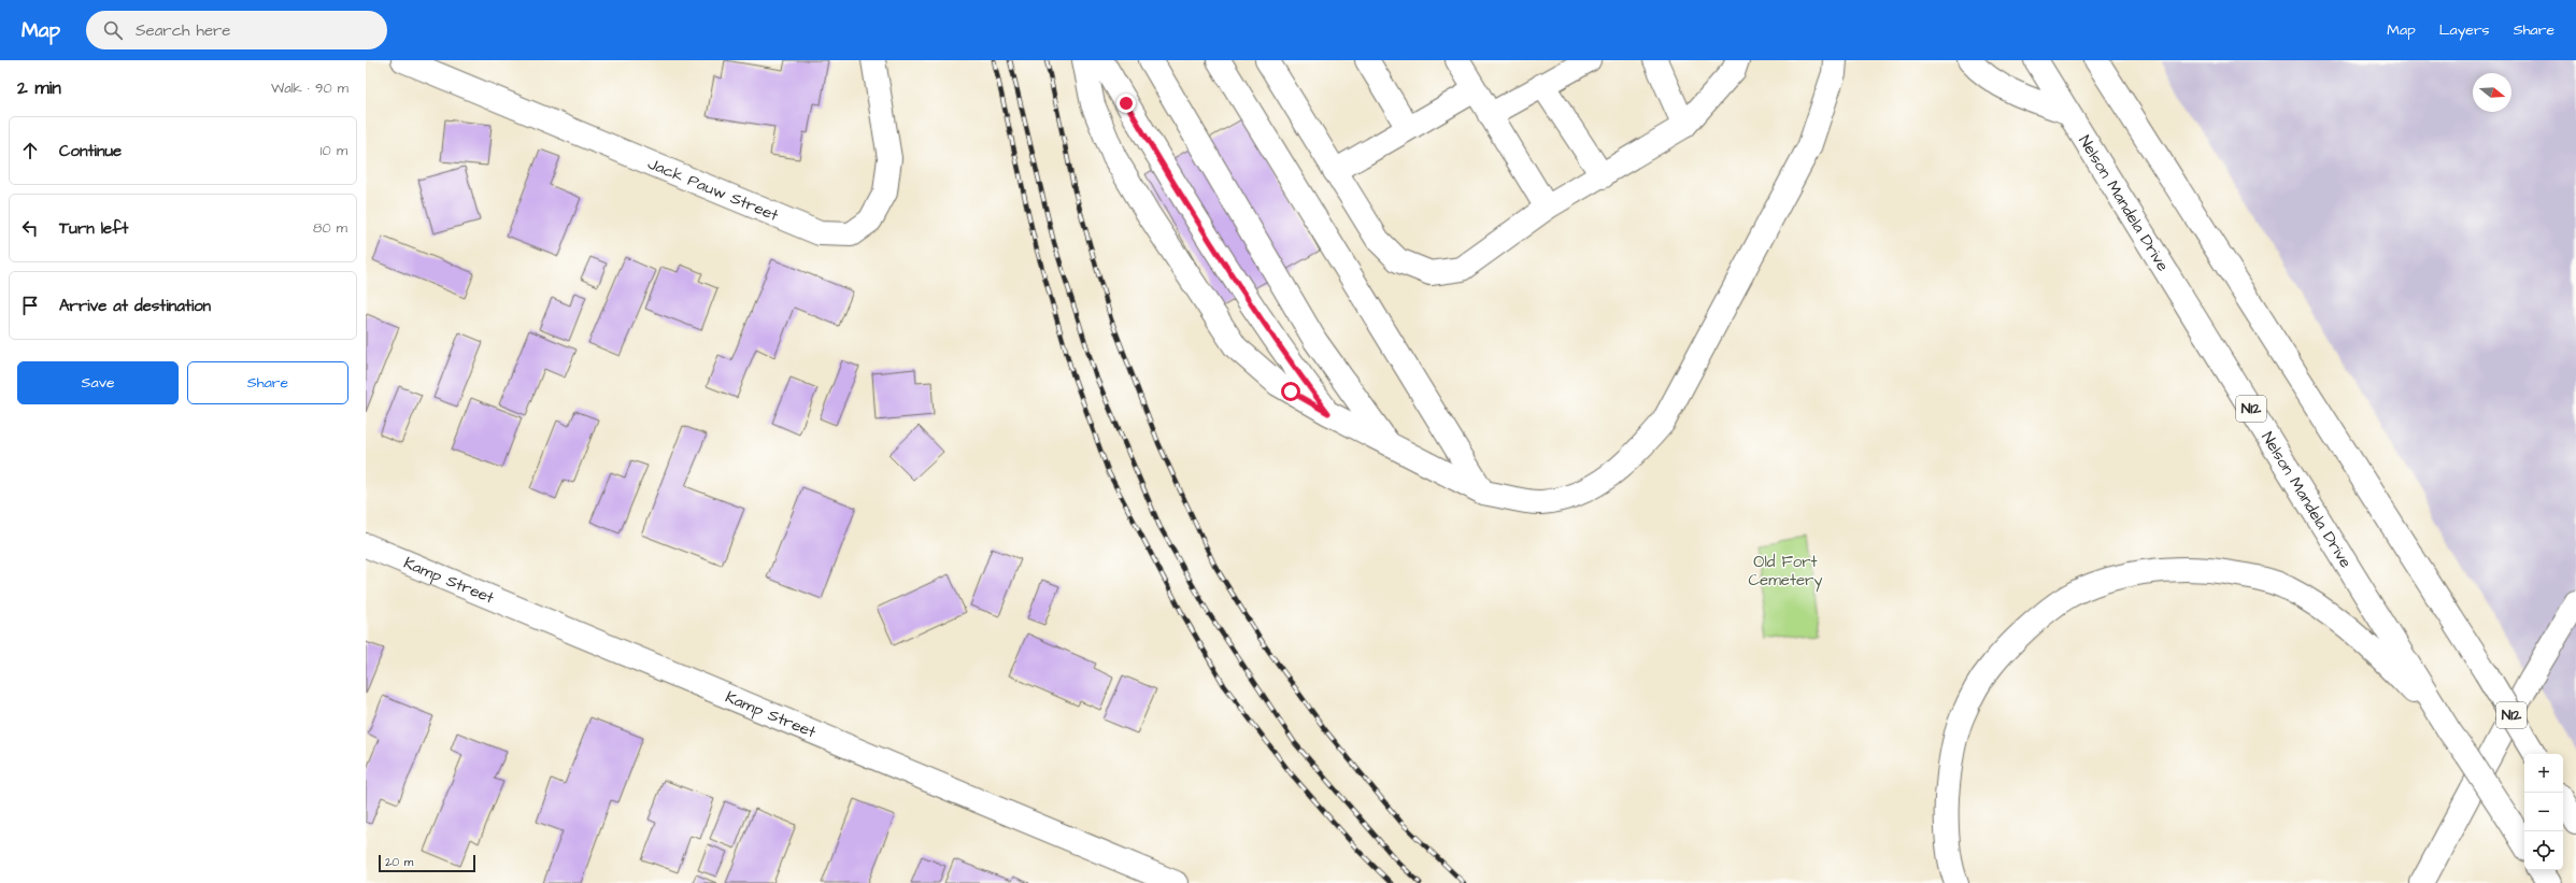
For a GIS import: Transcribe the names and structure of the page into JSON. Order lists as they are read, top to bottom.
{
  "streets": {
    "main road": [
      "Jack Pauw Street",
      "Nelson Mandela Drive",
      "N12",
      "Kamp Street"
    ]
  },
  "parks": ["Old Fort Cemetery"],
  "scale_bar": "20 m",
  "north": "right",
  "page": {
    "header": "Map",
    "search": "Search here",
    "nav": ["Map", "Layers", "Share"],
    "heading": ["2 min", "Walk · 90 m"],
    "list": [
      ["Continue", "10 m"],
      ["Turn left", "80 m"],
      "Arrive at destination"
    ],
    "buttons": ["Save", "Share"],
    "map_buttons": ["+", "−"],
    "scale": "20 m"
  }
}
